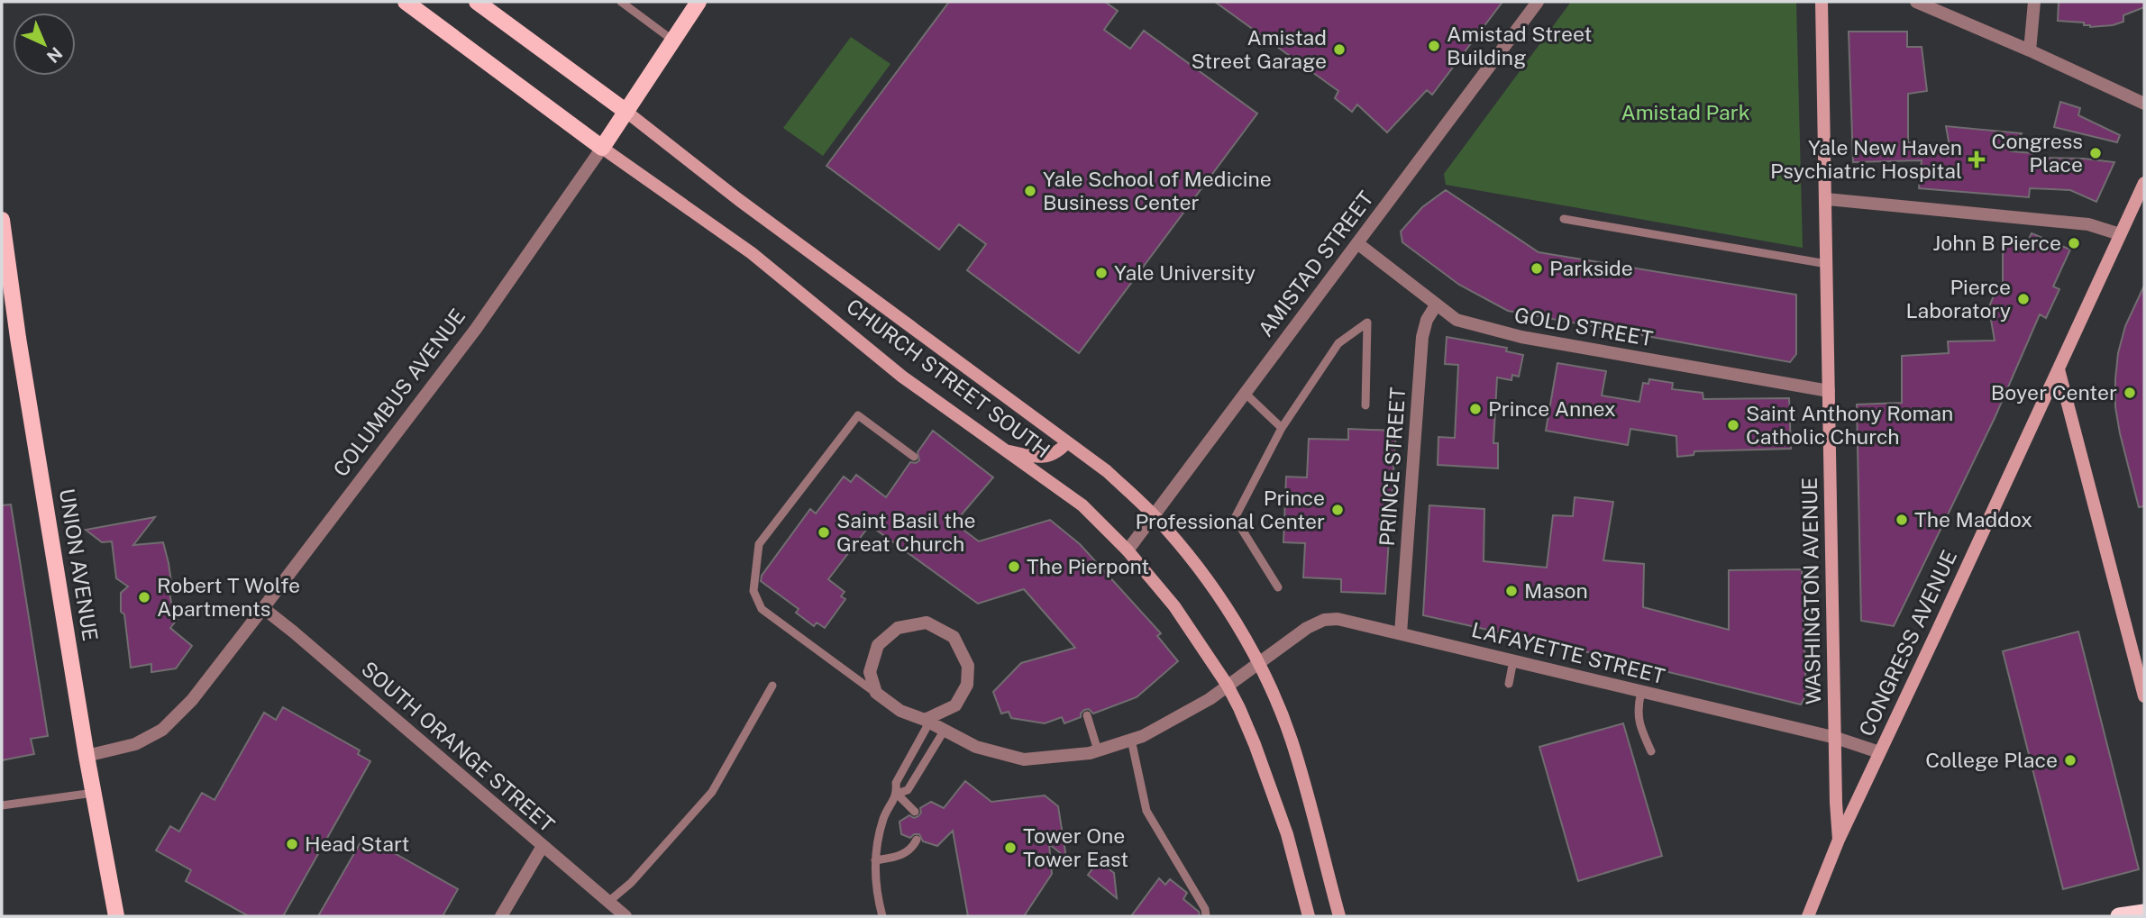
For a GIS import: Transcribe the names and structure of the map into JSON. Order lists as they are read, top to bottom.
{
  "streets": {
    "main road": [
      "CHURCH STREET SOUTH",
      "COLUMBUS AVENUE",
      "UNION AVENUE",
      "WASHINGTON AVENUE",
      "CONGRESS AVENUE"
    ],
    "street": [
      "AMISTAD STREET",
      "GOLD STREET",
      "PRINCE STREET",
      "LAFAYETTE STREET",
      "SOUTH ORANGE STREET"
    ]
  },
  "crossings": [
    ["AMISTAD STREET", "GOLD STREET"],
    ["AMISTAD STREET", "CHURCH STREET SOUTH"],
    ["GOLD STREET", "PRINCE STREET"],
    ["GOLD STREET", "WASHINGTON AVENUE"],
    ["CHURCH STREET SOUTH", "COLUMBUS AVENUE"],
    ["CHURCH STREET SOUTH", "LAFAYETTE STREET"],
    ["COLUMBUS AVENUE", "UNION AVENUE"],
    ["COLUMBUS AVENUE", "SOUTH ORANGE STREET"],
    ["PRINCE STREET", "LAFAYETTE STREET"],
    ["WASHINGTON AVENUE", "CONGRESS AVENUE"],
    ["WASHINGTON AVENUE", "LAFAYETTE STREET"],
    ["CONGRESS AVENUE", "LAFAYETTE STREET"]
  ],
  "parks": ["Amistad Park"],
  "places": {
    "other": [
      "Amistad Street Building",
      "Amistad Street Garage",
      "Congress Place",
      "Yale School of Medicine Business Center",
      "John B Pierce",
      "Parkside",
      "Yale University",
      "Pierce Laboratory",
      "Boyer Center",
      "Prince Annex",
      "Saint Anthony Roman Catholic Church",
      "Prince Professional Center",
      "The Maddox",
      "Saint Basil the Great Church",
      "The Pierpont",
      "Mason",
      "Robert T Wolfe Apartments",
      "College Place",
      "Head Start",
      "Tower One Tower East"
    ],
    "health": ["Yale New Haven Psychiatric Hospital"]
  },
  "north": "bottom right"
}
